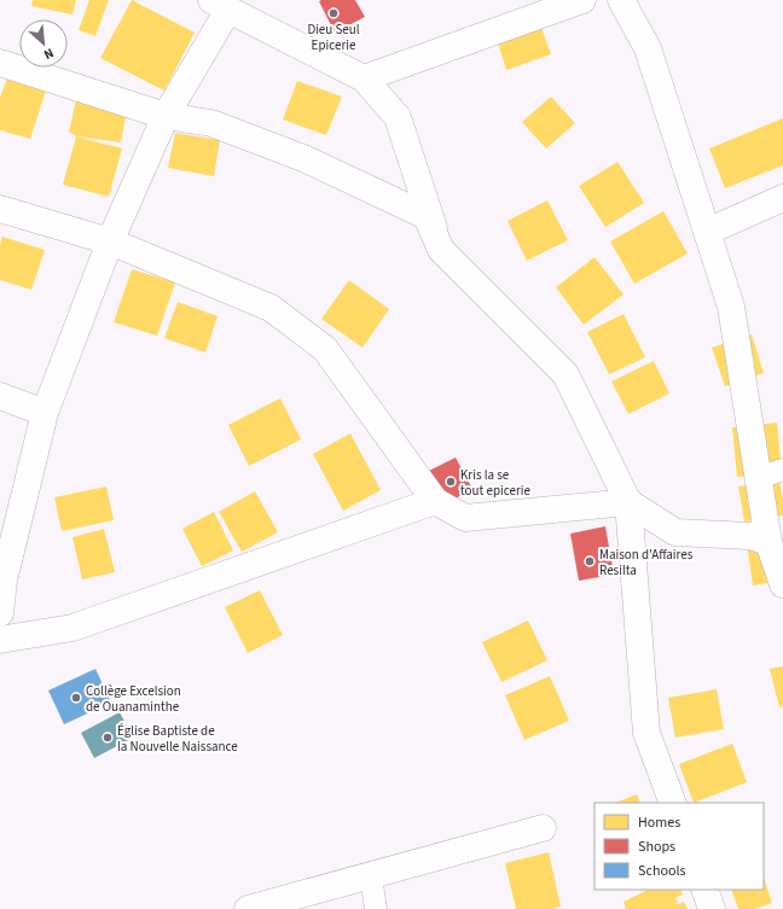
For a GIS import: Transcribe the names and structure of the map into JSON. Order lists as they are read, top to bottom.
{
  "places": [
    "Dieu Seul Epicerie",
    "Kris la se tout epicerie",
    "Maison d'Affaires Resilta",
    "Collège Excelsion de Ouanaminthe",
    "Église Baptiste de la Nouvelle Naissance"
  ],
  "legend": ["Homes", "Shops", "Schools"],
  "north": "bottom right"
}
